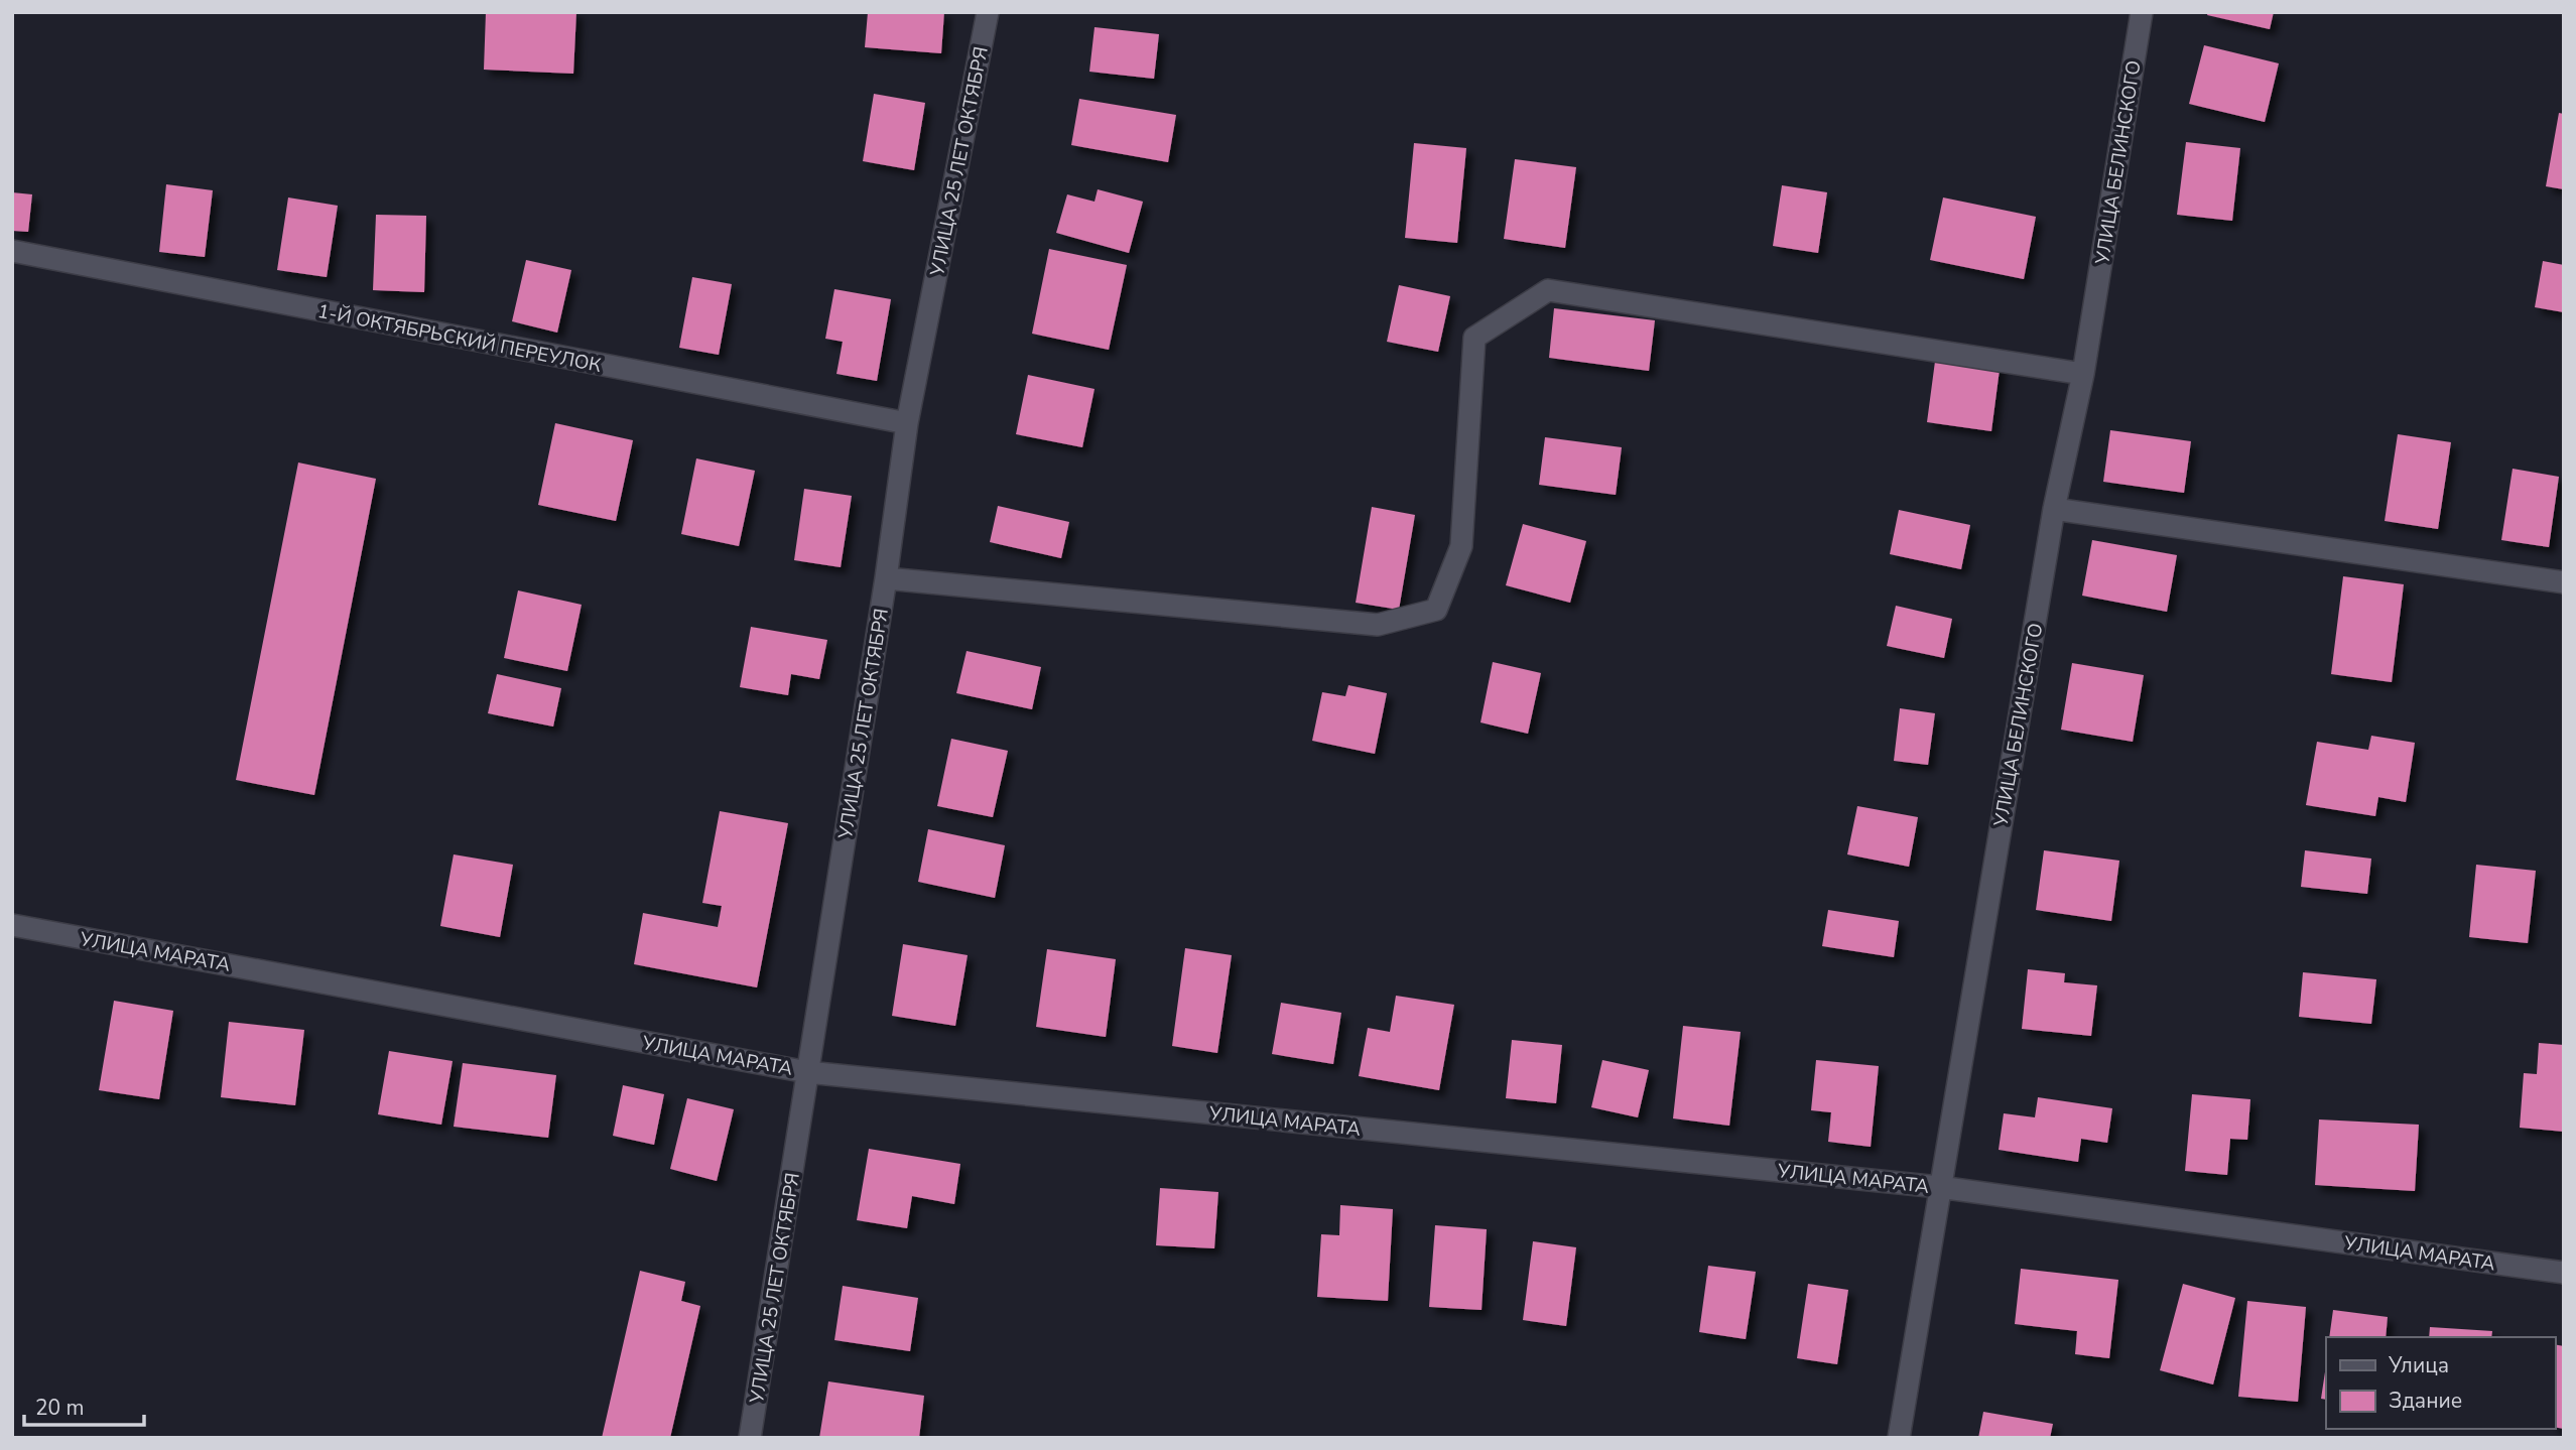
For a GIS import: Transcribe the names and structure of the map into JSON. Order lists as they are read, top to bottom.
{
  "streets": {
    "street": [
      "УЛИЦА 25 ЛЕТ ОКТЯБРЯ",
      "УЛИЦА БЕЛИНСКОГО",
      "1-Й ОКТЯБРЬСКИЙ ПЕРЕУЛОК",
      "УЛИЦА МАРАТА"
    ]
  },
  "crossings": [
    ["УЛИЦА 25 ЛЕТ ОКТЯБРЯ", "1-Й ОКТЯБРЬСКИЙ ПЕРЕУЛОК"],
    ["УЛИЦА 25 ЛЕТ ОКТЯБРЯ", "УЛИЦА МАРАТА"],
    ["УЛИЦА БЕЛИНСКОГО", "УЛИЦА МАРАТА"]
  ],
  "legend": ["Улица", "Здание"],
  "scale_bar": "20 m"
}
